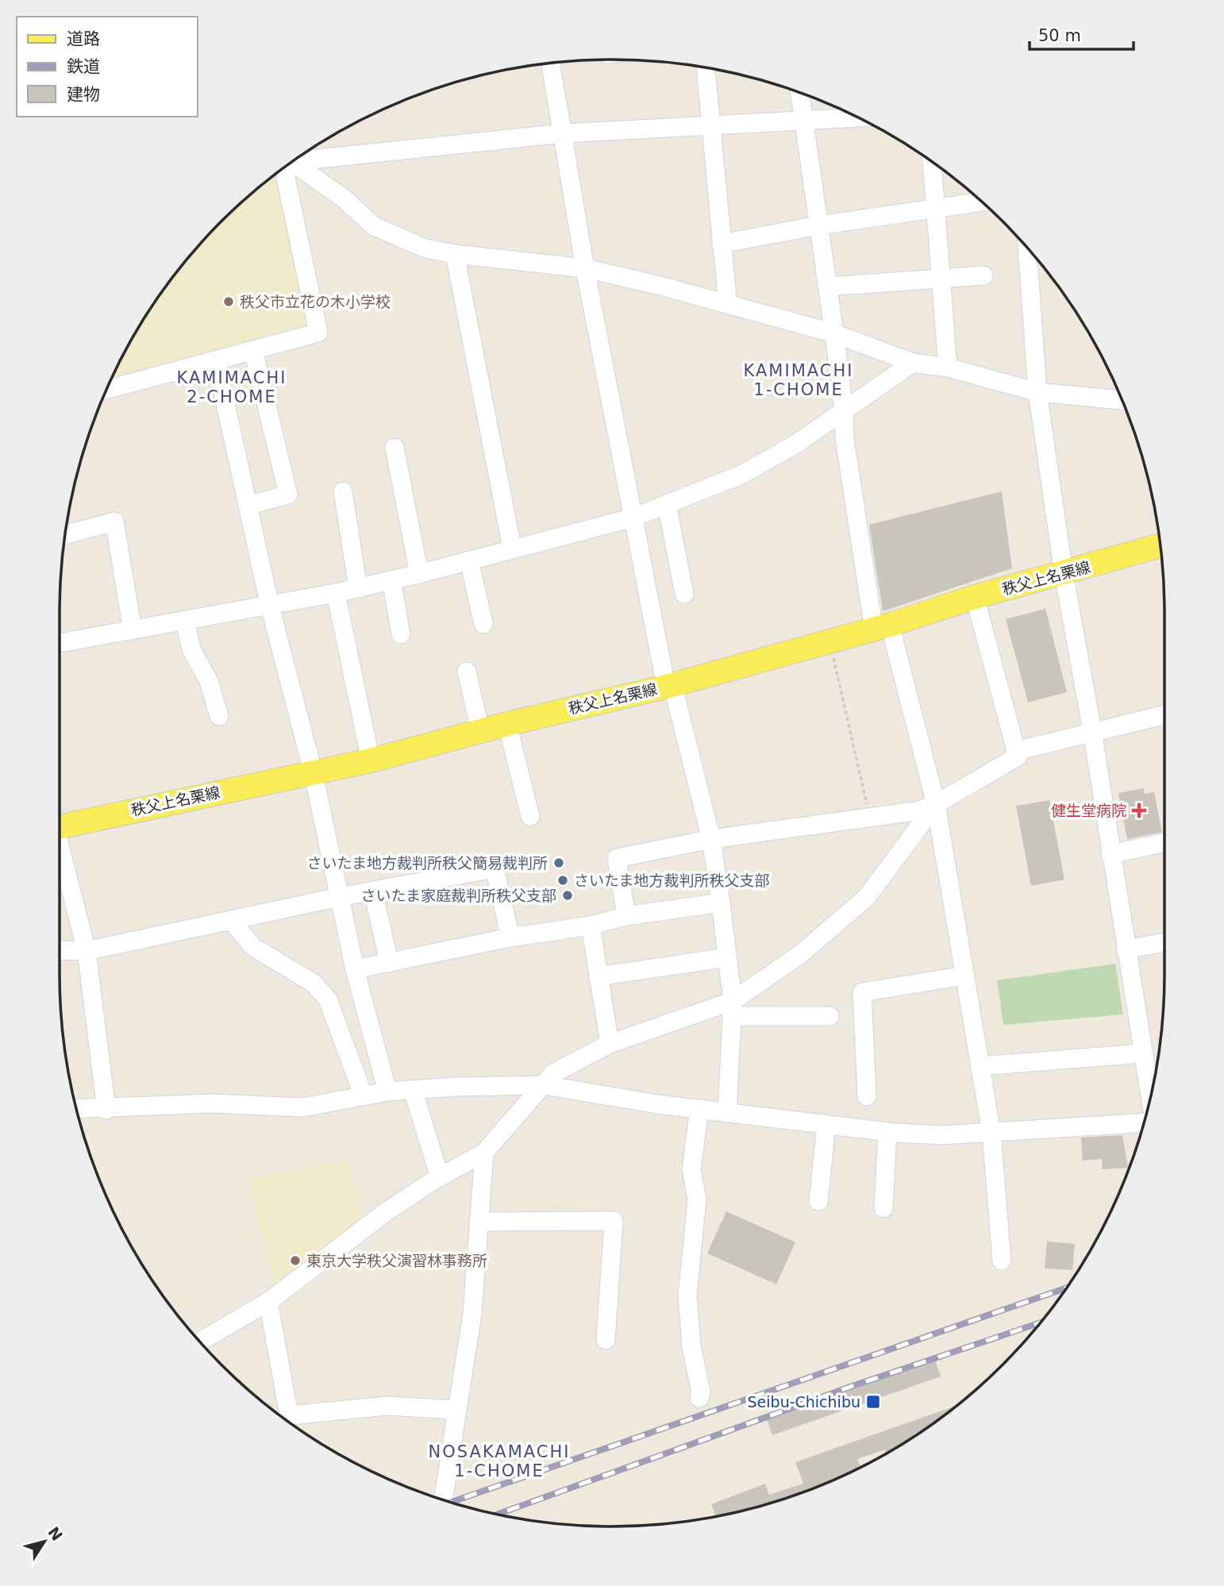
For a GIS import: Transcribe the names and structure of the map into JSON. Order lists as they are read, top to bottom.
{
  "streets": {
    "main road": ["秩父上名栗線"]
  },
  "districts": ["KAMIMACHI 1-CHOME", "KAMIMACHI 2-CHOME", "NOSAKAMACHI 1-CHOME"],
  "places": {
    "other": [
      "秩父市立花の木小学校",
      "さいたま地方裁判所秩父簡易裁判所",
      "さいたま地方裁判所秩父支部",
      "さいたま家庭裁判所秩父支部",
      "東京大学秩父演習林事務所"
    ],
    "health": ["健生堂病院"],
    "transit": ["Seibu-Chichibu"]
  },
  "legend": ["道路", "鉄道", "建物"],
  "scale_bar": "50 m",
  "north": "top right"
}
